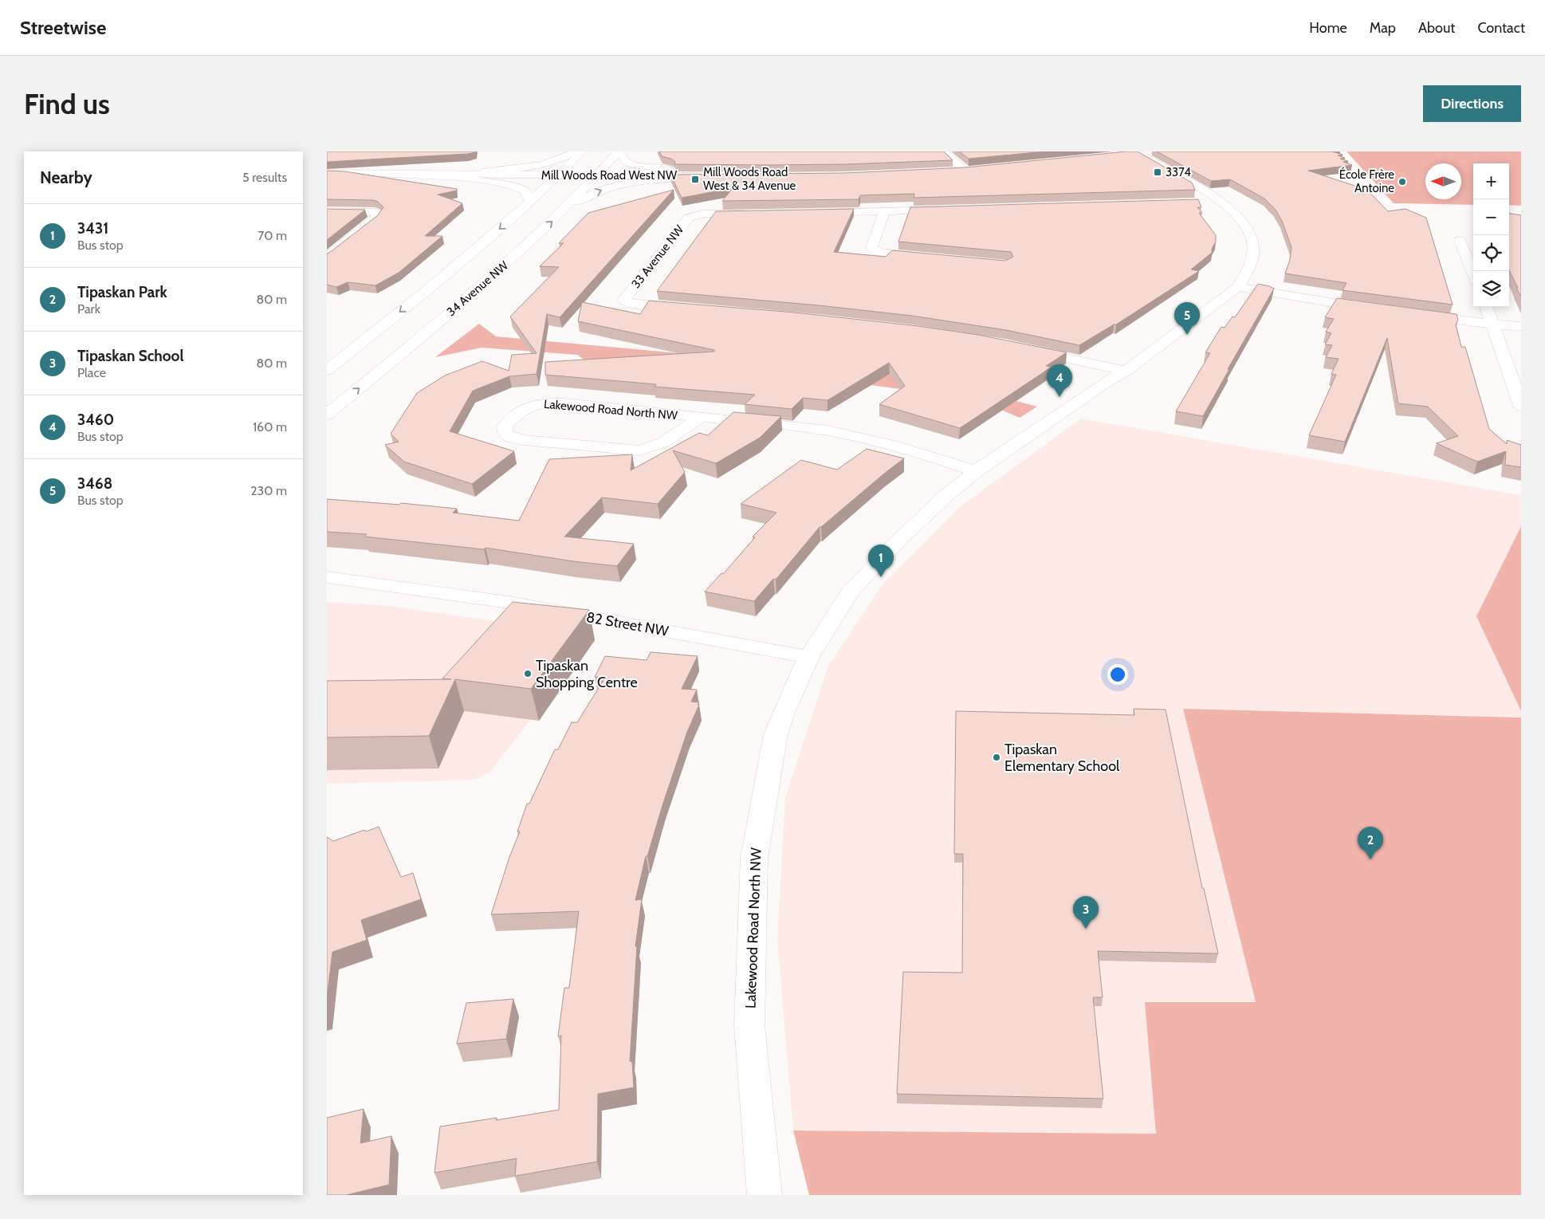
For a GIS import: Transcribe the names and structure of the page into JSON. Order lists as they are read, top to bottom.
{
  "streets": {
    "street": [
      "Mill Woods Road West NW",
      "33 Avenue NW",
      "34 Avenue NW",
      "Lakewood Road North NW",
      "82 Street NW"
    ]
  },
  "crossings": [
    ["Mill Woods Road West NW", "34 Avenue NW"],
    ["Lakewood Road North NW", "82 Street NW"]
  ],
  "places": {
    "transit": ["3374", "Mill Woods Road West & 34 Avenue"],
    "other": ["École Frère Antoine", "Tipaskan Shopping Centre", "Tipaskan Elementary School"]
  },
  "north": "left",
  "page": {
    "header": "Streetwise",
    "nav": [
      "Home",
      "Map",
      "About",
      "Contact"
    ],
    "buttons": "Directions",
    "title": "Find us",
    "heading": ["Nearby", "5 results"],
    "map_buttons": ["+", "−"],
    "list": [
      {
        "mark": "1",
        "name": "3431",
        "note": "Bus stop",
        "value": "70 m"
      },
      {
        "mark": "2",
        "name": "Tipaskan Park",
        "note": "Park",
        "value": "80 m"
      },
      {
        "mark": "3",
        "name": "Tipaskan School",
        "note": "Place",
        "value": "80 m"
      },
      {
        "mark": "4",
        "name": "3460",
        "note": "Bus stop",
        "value": "160 m"
      },
      {
        "mark": "5",
        "name": "3468",
        "note": "Bus stop",
        "value": "230 m"
      }
    ],
    "pins": [
      "5",
      "4",
      "1",
      "2",
      "3"
    ]
  }
}
